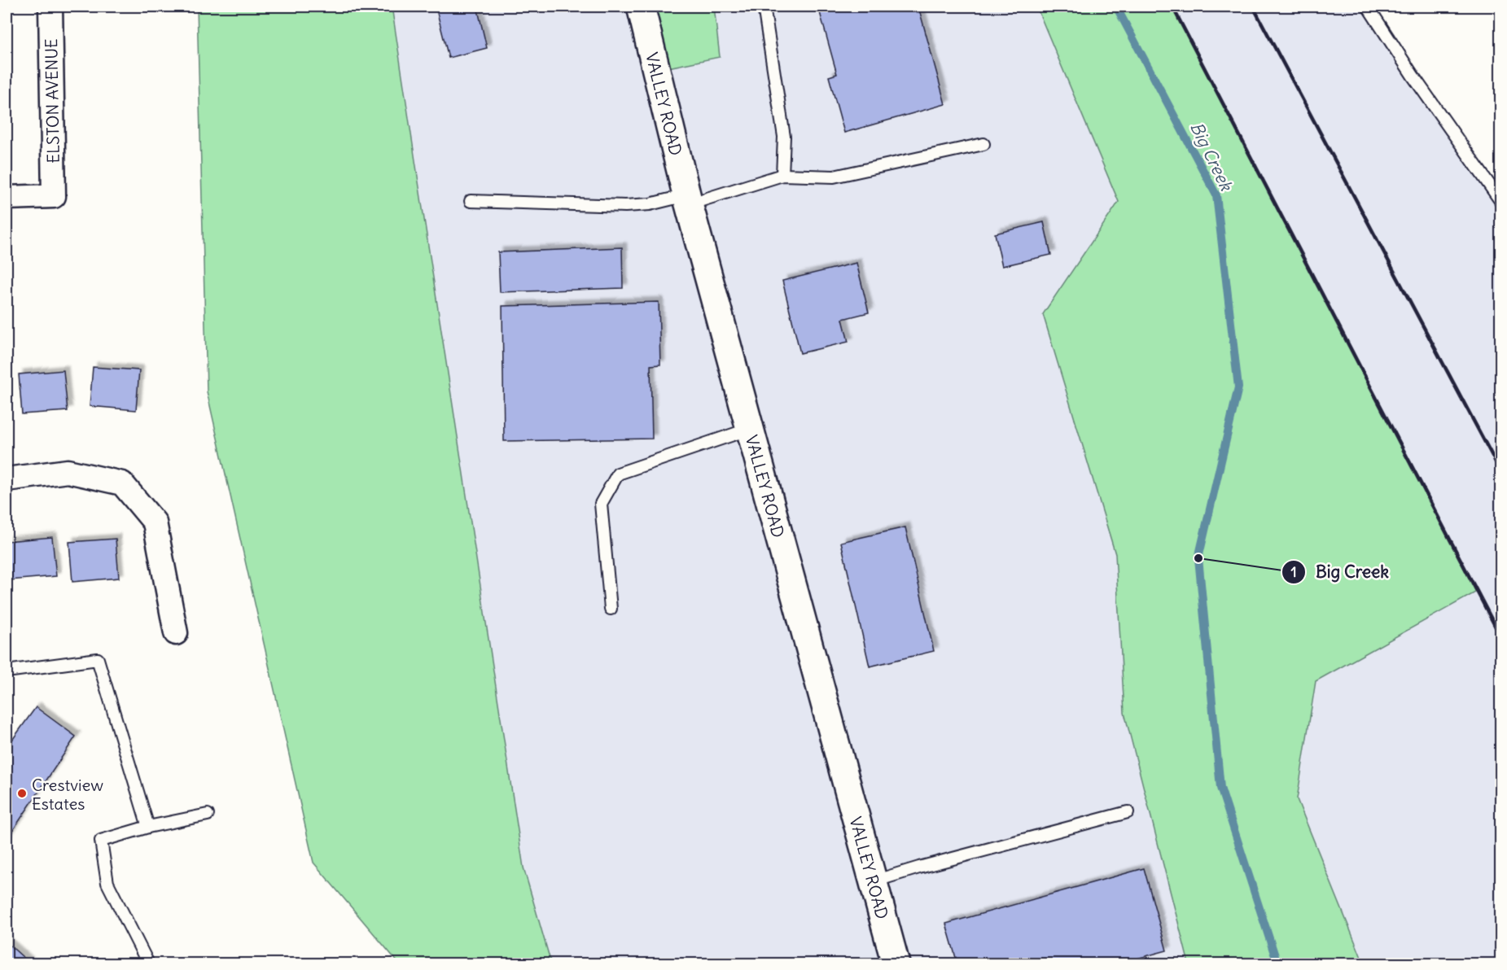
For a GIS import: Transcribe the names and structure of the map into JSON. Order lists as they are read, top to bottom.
{
  "streets": {
    "street": ["ELSTON AVENUE", "VALLEY ROAD"]
  },
  "water": ["Big Creek"],
  "places": ["Big Creek", "Crestview Estates"]
}
